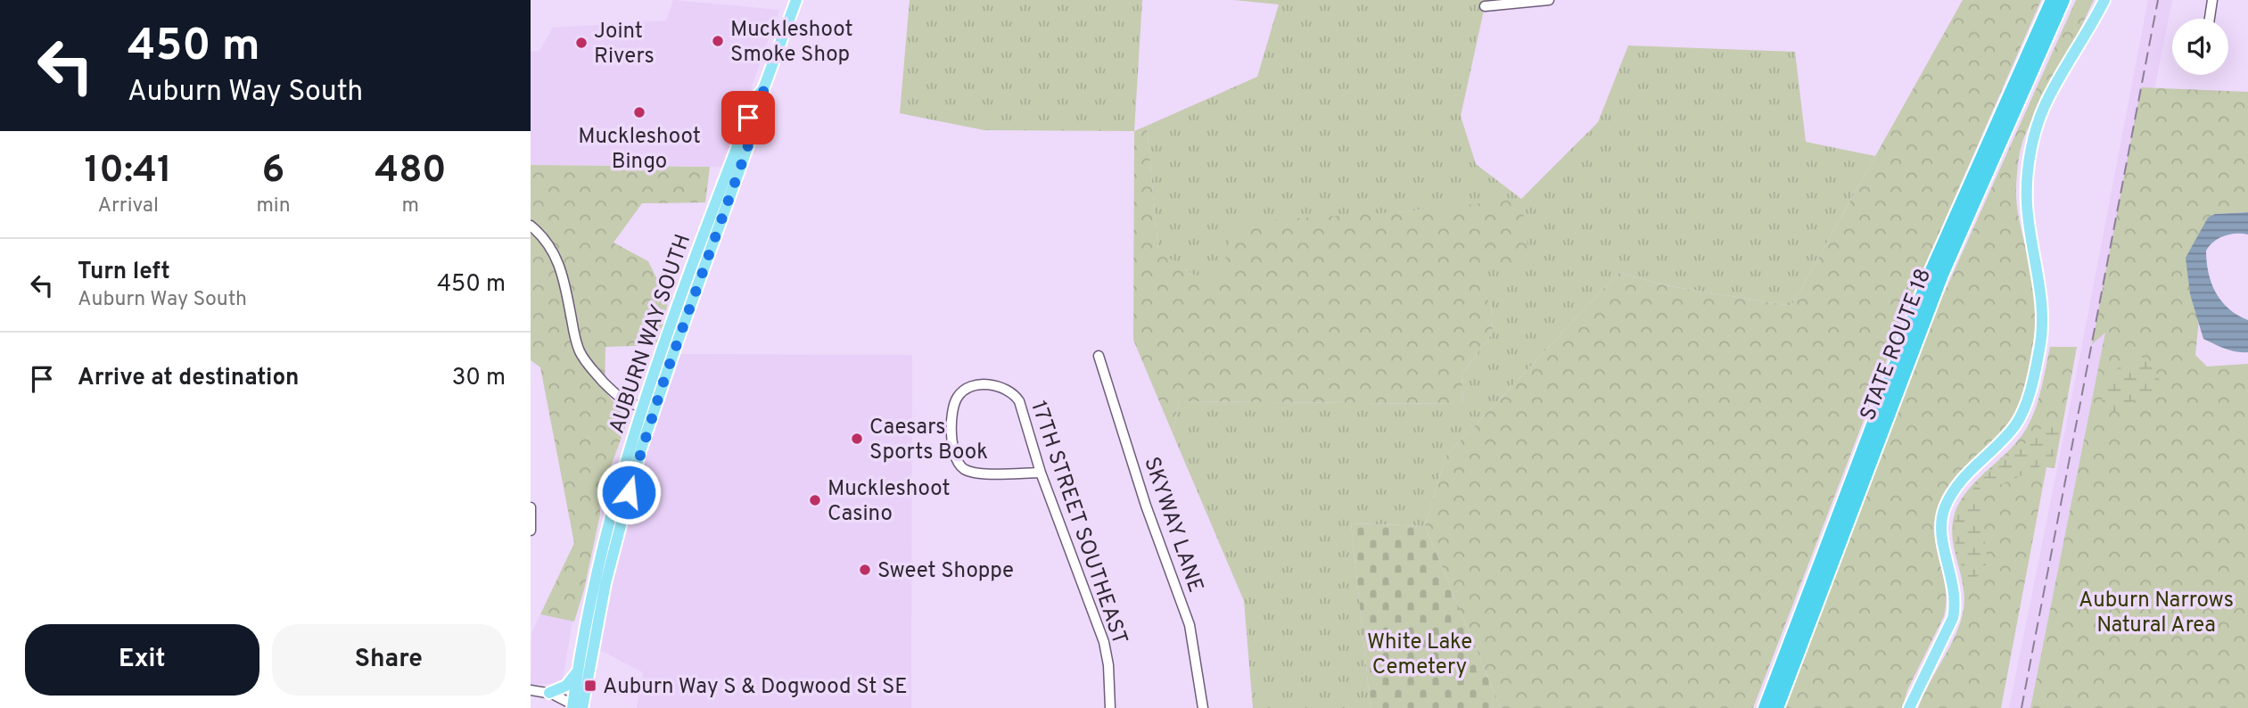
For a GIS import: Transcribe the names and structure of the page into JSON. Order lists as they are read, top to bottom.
{
  "streets": {
    "highway": ["STATE ROUTE 18"],
    "main road": ["AUBURN WAY SOUTH"],
    "street": ["17TH STREET SOUTHEAST", "SKYWAY LANE"]
  },
  "parks": ["Auburn Narrows Natural Area", "White Lake Cemetery"],
  "places": {
    "other": [
      "Muckleshoot Smoke Shop",
      "Joint Rivers",
      "Muckleshoot Bingo",
      "Caesars Sports Book",
      "Muckleshoot Casino",
      "Sweet Shoppe"
    ],
    "transit": ["Auburn Way S & Dogwood St SE"]
  },
  "page": {
    "turn": ["450 m", "Auburn Way South"],
    "eta": [
      "10:41",
      "Arrival",
      "6",
      "min",
      "480",
      "m"
    ],
    "list": [
      {
        "name": "Turn left",
        "note": "Auburn Way South",
        "value": "450 m"
      },
      {
        "name": "Arrive at destination",
        "value": "30 m"
      }
    ],
    "buttons": ["Exit", "Share"]
  }
}
